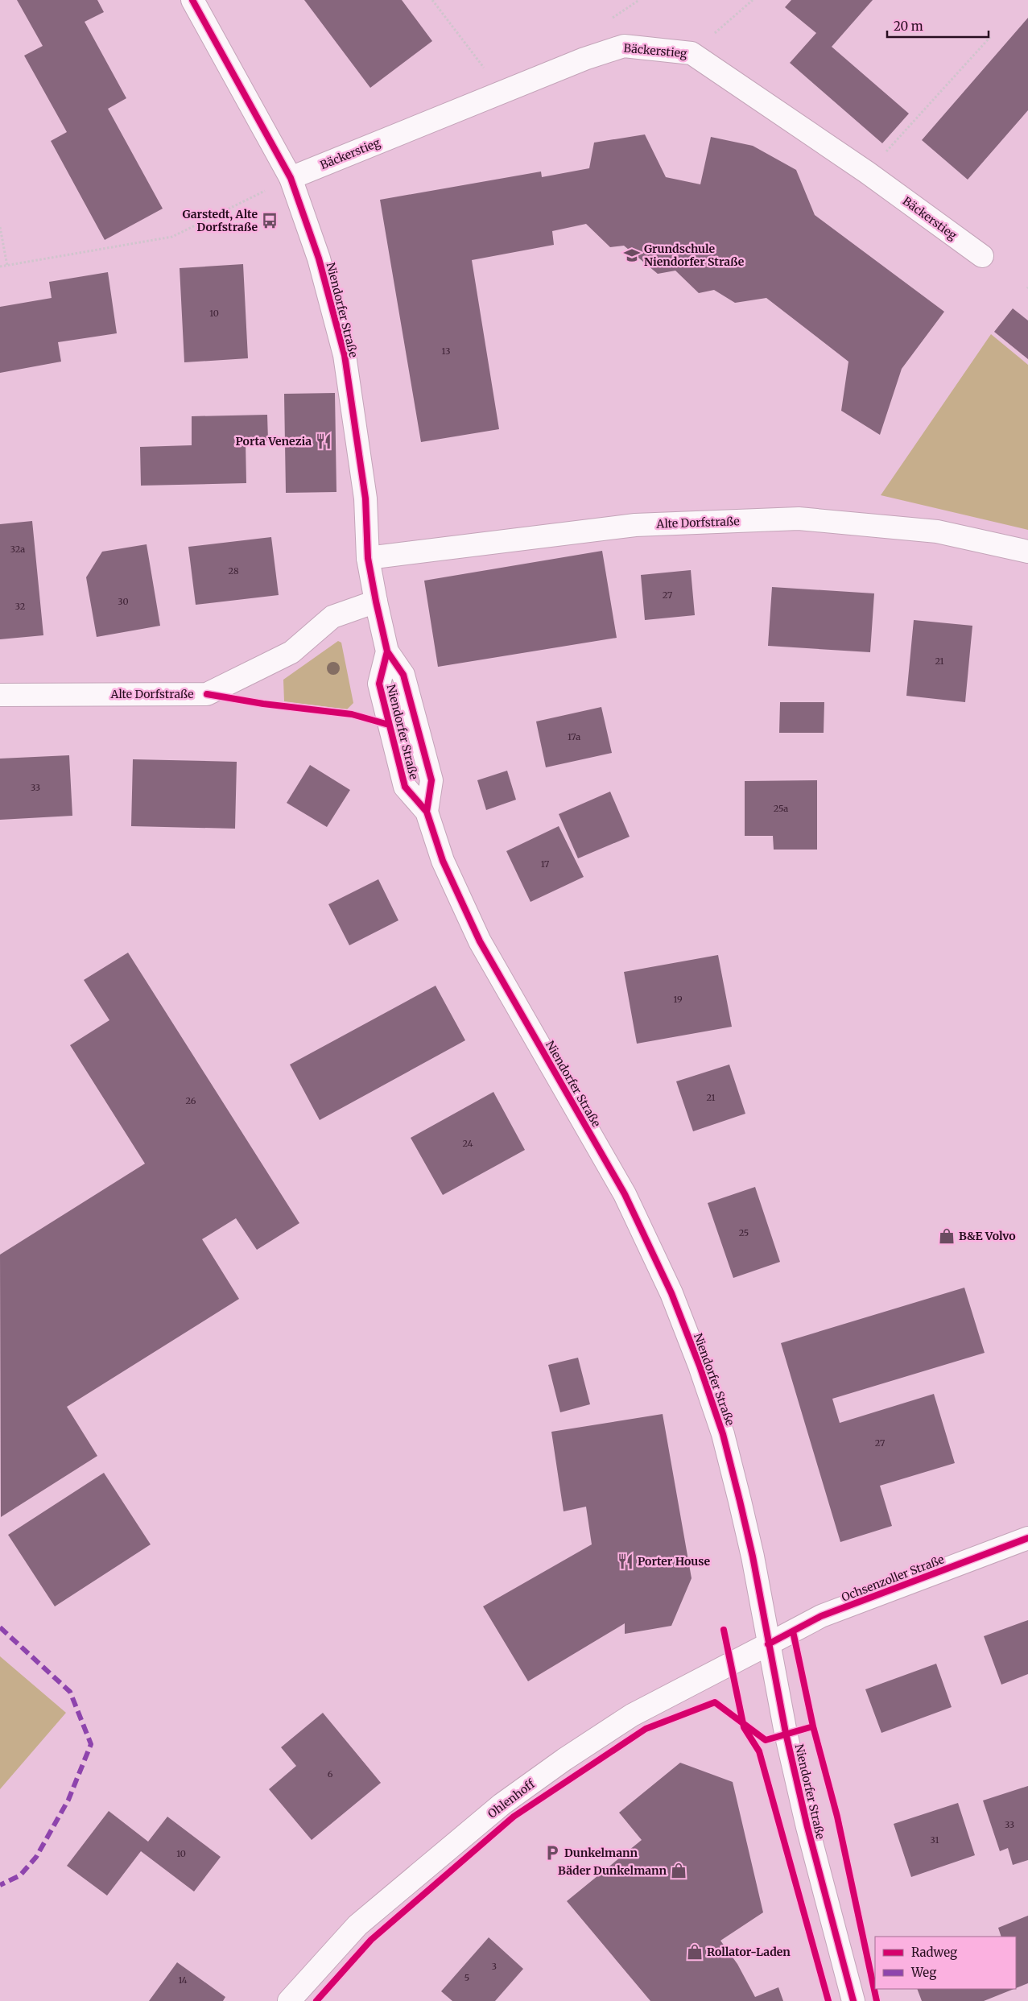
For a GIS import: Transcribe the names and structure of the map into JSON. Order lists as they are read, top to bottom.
{
  "streets": {
    "main road": [
      "Bäckerstieg",
      "Niendorfer Straße",
      "Alte Dorfstraße",
      "Ochsenzoller Straße",
      "Ohlenhoff"
    ]
  },
  "crossings": [
    ["Bäckerstieg", "Niendorfer Straße"],
    ["Niendorfer Straße", "Alte Dorfstraße"],
    ["Niendorfer Straße", "Ochsenzoller Straße"],
    ["Niendorfer Straße", "Ohlenhoff"],
    ["Ochsenzoller Straße", "Ohlenhoff"]
  ],
  "places": {
    "bus stop": ["Garstedt, Alte Dorfstraße"],
    "school or university": ["Grundschule Niendorfer Straße"],
    "restaurant": ["Porta Venezia", "Porter House"],
    "shop": ["B&E Volvo", "Bäder Dunkelmann", "Rollator-Laden"],
    "parking": ["Dunkelmann"]
  },
  "house_numbers": [
    "10",
    "13",
    "32a",
    "28",
    "27",
    "30",
    "32",
    "21",
    "17a",
    "33",
    "25a",
    "17",
    "19",
    "21",
    "26",
    "24",
    "25",
    "27",
    "6",
    "33",
    "31",
    "10",
    "3",
    "5",
    "14"
  ],
  "legend": ["Radweg", "Weg"],
  "scale_bar": "20 m"
}
